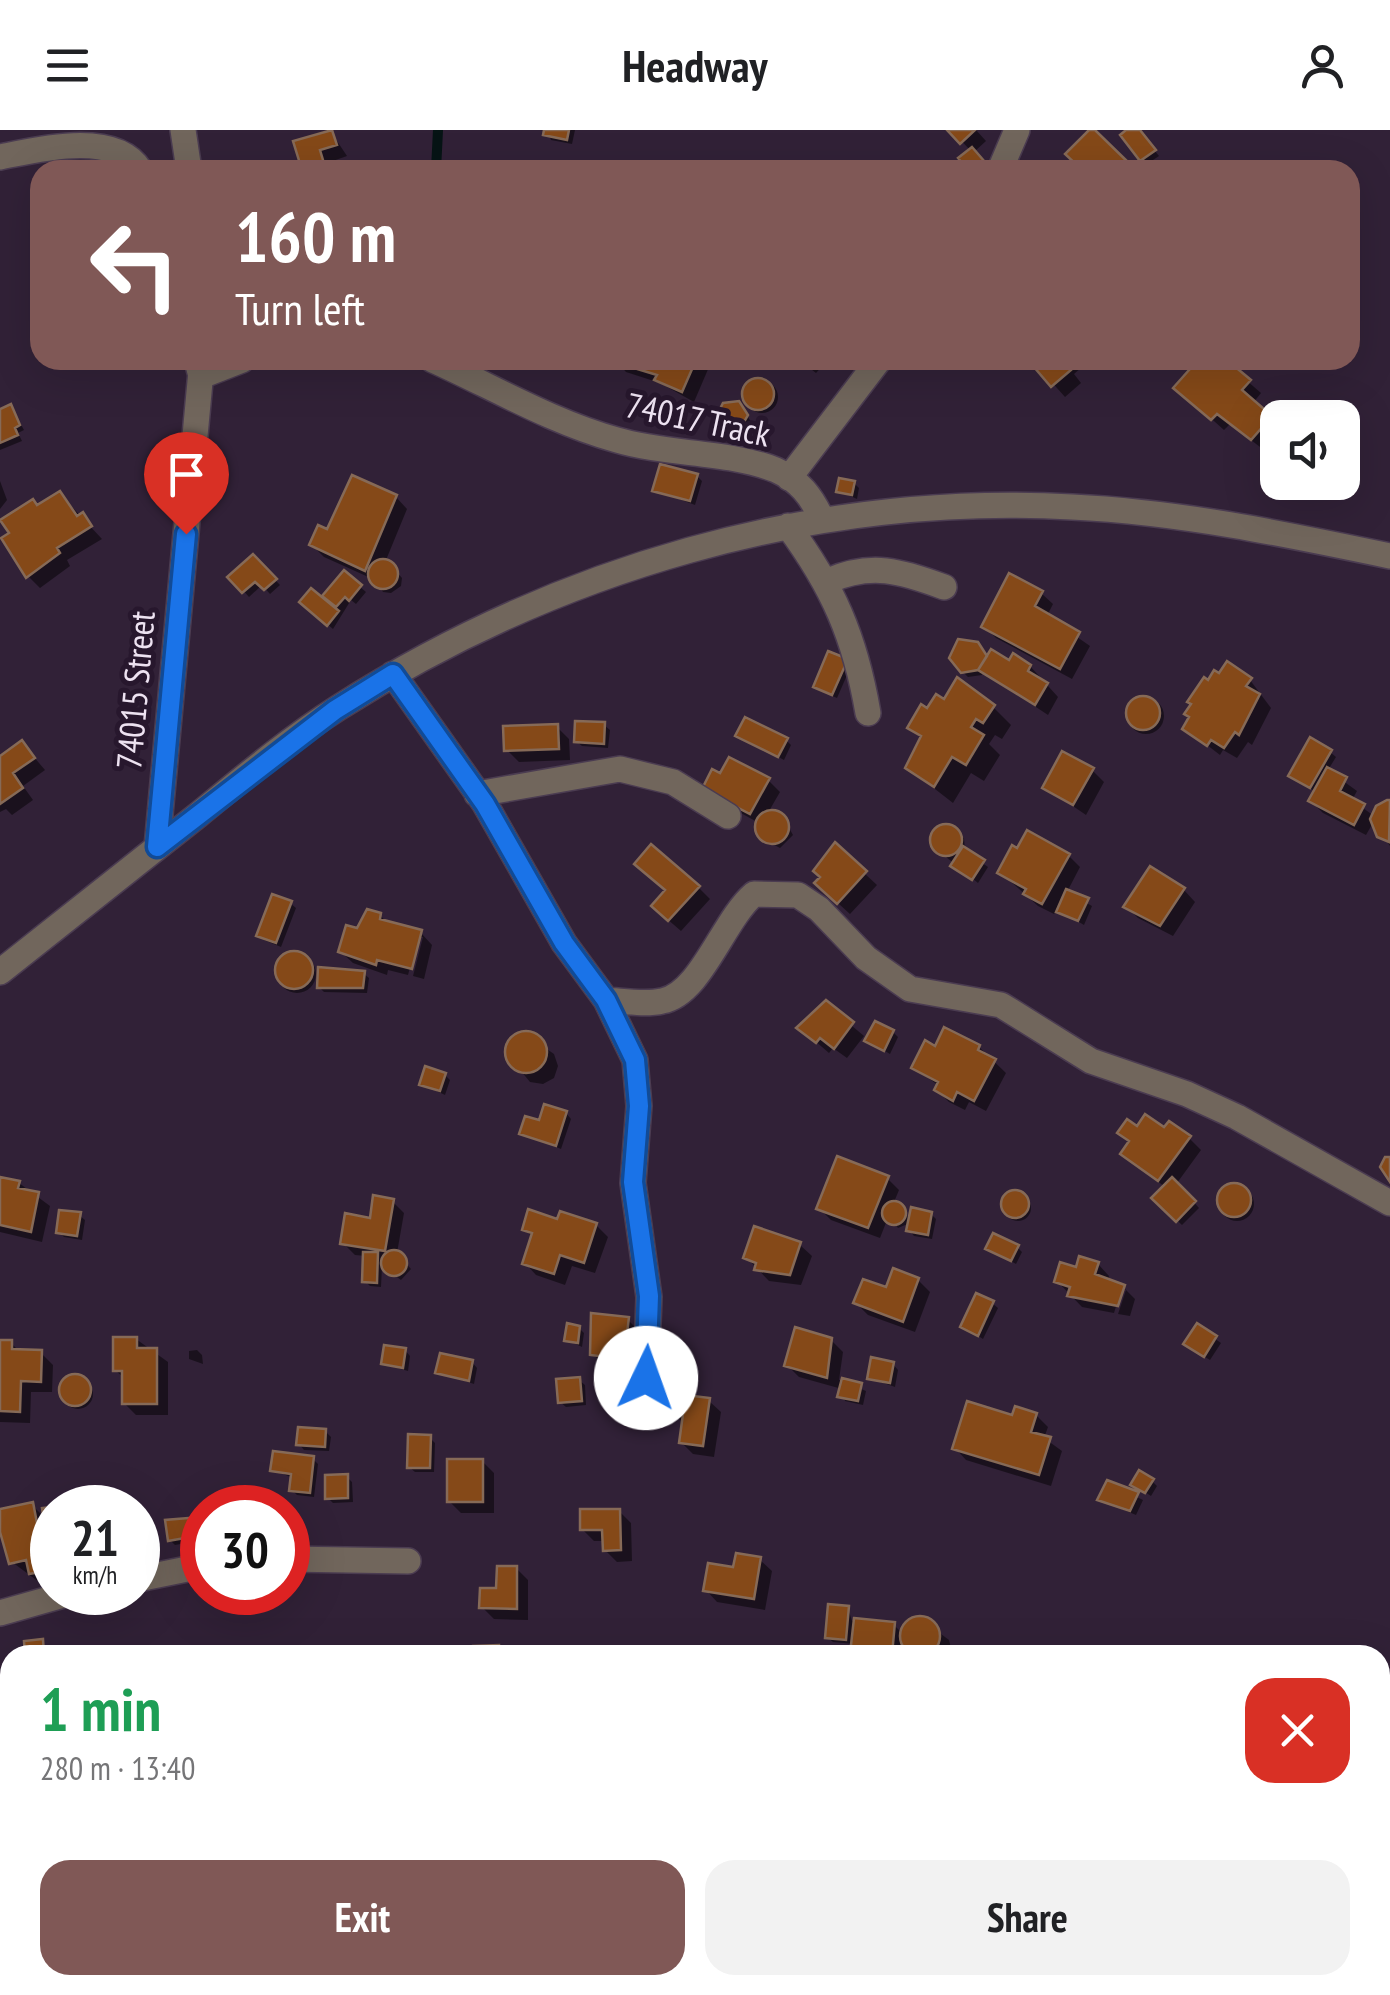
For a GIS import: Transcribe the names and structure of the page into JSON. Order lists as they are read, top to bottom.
{
  "streets": {
    "street": ["74017 Track", "74015 Street"]
  },
  "page": {
    "header": "Headway",
    "turn": ["160 m", "Turn left"],
    "speed": "21 km/h",
    "limit": "30",
    "heading": ["1 min", "280 m · 13:40"],
    "buttons": ["Exit", "Share"]
  }
}
